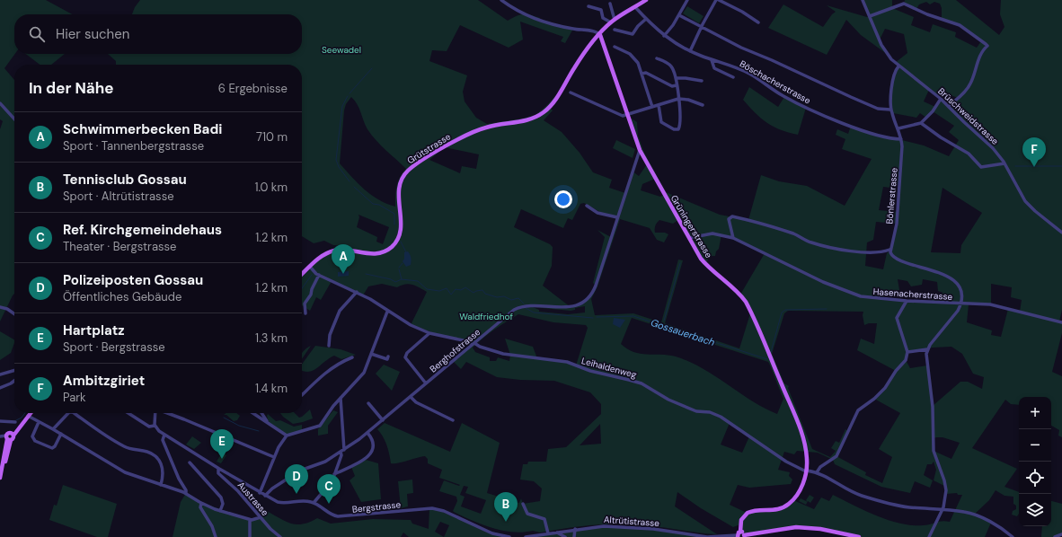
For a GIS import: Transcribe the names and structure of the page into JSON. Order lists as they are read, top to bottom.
{
  "streets": {
    "main road": ["Grütstrasse", "Grüningerstrasse"],
    "street": [
      "Böschacherstrasse",
      "Brüschweidstrasse",
      "Bönlerstrasse",
      "Hasenacherstrasse",
      "Berghofstrasse",
      "Leihaldenweg",
      "Austrasse",
      "Bergstrasse",
      "Altrütistrasse"
    ]
  },
  "crossings": [
    ["Böschacherstrasse", "Bönlerstrasse"],
    ["Brüschweidstrasse", "Bönlerstrasse"],
    ["Grütstrasse", "Grüningerstrasse"],
    ["Grüningerstrasse", "Hasenacherstrasse"],
    ["Grüningerstrasse", "Berghofstrasse"],
    ["Grüningerstrasse", "Leihaldenweg"],
    ["Berghofstrasse", "Leihaldenweg"]
  ],
  "water": ["Gossauerbach"],
  "parks": ["Seewadel", "Waldfriedhof"],
  "page": {
    "search": "Hier suchen",
    "heading": ["In der Nähe", "6 Ergebnisse"],
    "list": [
      {
        "mark": "A",
        "name": "Schwimmerbecken Badi",
        "note": "Sport · Tannenbergstrasse",
        "value": "710 m"
      },
      {
        "mark": "B",
        "name": "Tennisclub Gossau",
        "note": "Sport · Altrütistrasse",
        "value": "1.0 km"
      },
      {
        "mark": "C",
        "name": "Ref. Kirchgemeindehaus",
        "note": "Theater · Bergstrasse",
        "value": "1.2 km"
      },
      {
        "mark": "D",
        "name": "Polizeiposten Gossau",
        "note": "Öffentliches Gebäude",
        "value": "1.2 km"
      },
      {
        "mark": "E",
        "name": "Hartplatz",
        "note": "Sport · Bergstrasse",
        "value": "1.3 km"
      },
      {
        "mark": "F",
        "name": "Ambitzgiriet",
        "note": "Park",
        "value": "1.4 km"
      }
    ],
    "pins": [
      "F",
      "A",
      "E",
      "D",
      "C",
      "B"
    ],
    "map_buttons": ["+", "−"]
  }
}
